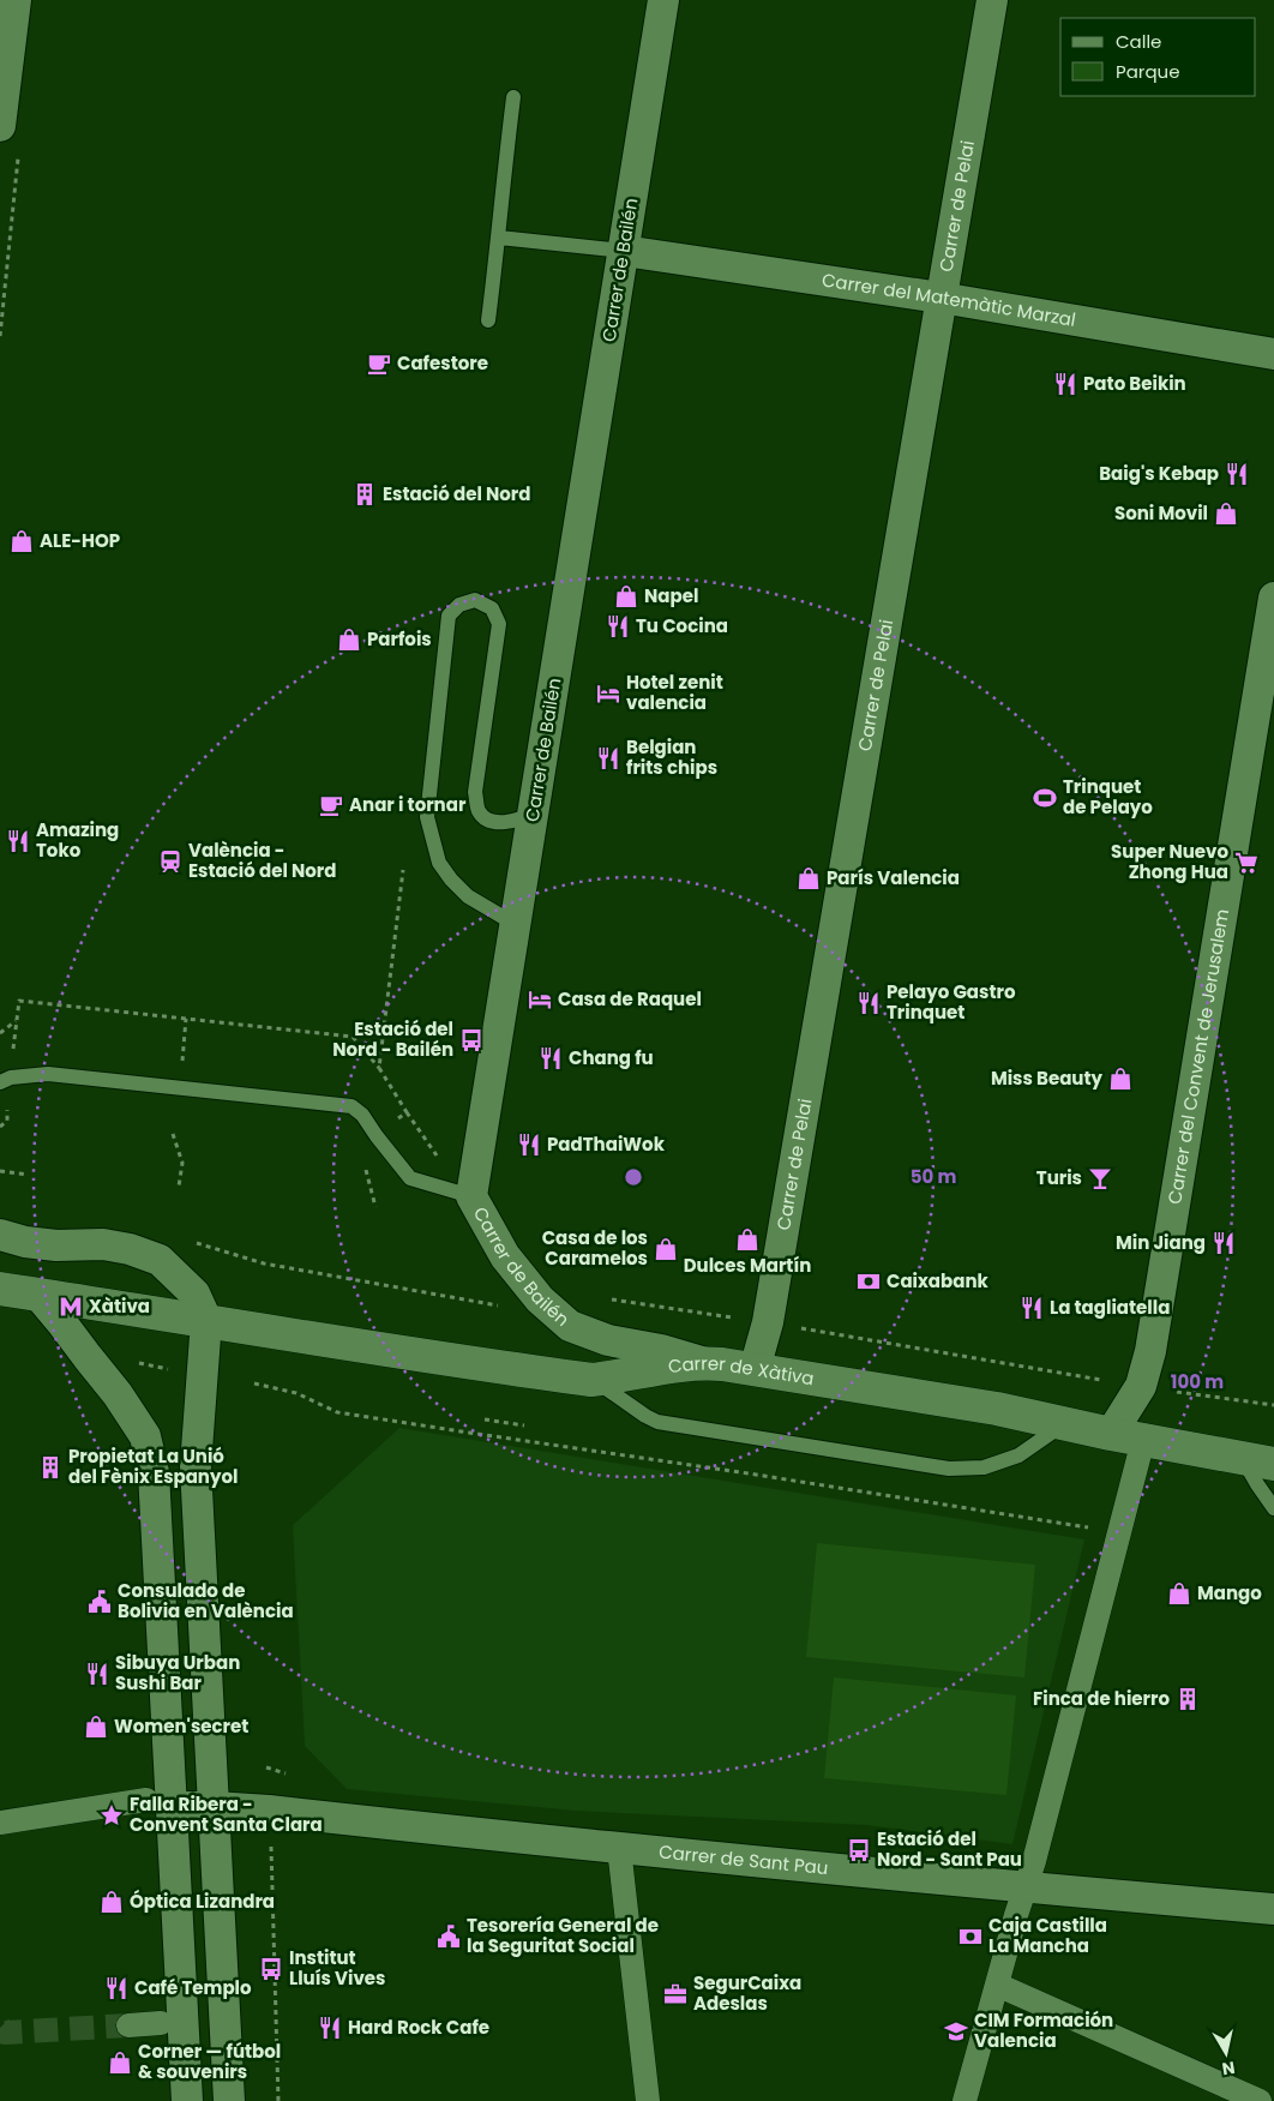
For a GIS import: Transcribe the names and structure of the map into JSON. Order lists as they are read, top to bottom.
{
  "streets": {
    "main road": ["Carrer de Xàtiva"],
    "street": [
      "Carrer de Pelai",
      "Carrer de Bailén",
      "Carrer del Matemàtic Marzal",
      "Carrer del Convent de Jerusalem",
      "Carrer de Sant Pau"
    ]
  },
  "crossings": [
    ["Carrer de Pelai", "Carrer del Matemàtic Marzal"],
    ["Carrer de Pelai", "Carrer de Xàtiva"],
    ["Carrer de Bailén", "Carrer del Matemàtic Marzal"],
    ["Carrer de Bailén", "Carrer de Xàtiva"],
    ["Carrer del Convent de Jerusalem", "Carrer de Xàtiva"]
  ],
  "places": {
    "cafe": ["Cafestore", "Anar i tornar"],
    "restaurant": [
      "Pato Beikin",
      "Baig's Kebap",
      "Tu Cocina",
      "Belgian frits chips",
      "Amazing Toko",
      "Pelayo Gastro Trinquet",
      "Chang fu",
      "PadThaiWok",
      "Min Jiang",
      "La tagliatella",
      "Sibuya Urban Sushi Bar",
      "Café Templo",
      "Hard Rock Cafe"
    ],
    "building": ["Estació del Nord", "Propietat La Unió del Fènix Espanyol", "Finca de hierro"],
    "shop": [
      "Soni Movil",
      "ALE-HOP",
      "Napel",
      "Parfois",
      "París Valencia",
      "Miss Beauty",
      "Dulces Martín",
      "Casa de los Caramelos",
      "Mango",
      "Women'secret",
      "Óptica Lizandra",
      "Corner — fútbol & souvenirs"
    ],
    "hotel": ["Hotel zenit valencia", "Casa de Raquel"],
    "sports": ["Trinquet de Pelayo"],
    "station": ["València - Estació del Nord"],
    "supermarket": ["Super Nuevo Zhong Hua"],
    "bus stop": ["Estació del Nord - Bailén", "Estació del Nord - Sant Pau", "Institut Lluís Vives"],
    "bar": ["Turis"],
    "bank": ["Caixabank", "Caja Castilla La Mancha"],
    "metro station": ["Xàtiva"],
    "public building": ["Consulado de Bolivia en València", "Tesorería General de la Seguritat Social"],
    "place": ["Falla Ribera - Convent Santa Clara"],
    "office": ["SegurCaixa Adeslas"],
    "school or university": ["CIM Formación Valencia"]
  },
  "legend": ["Calle", "Parque"],
  "north": "bottom",
  "rings": ["50 m", "100 m"]
}
